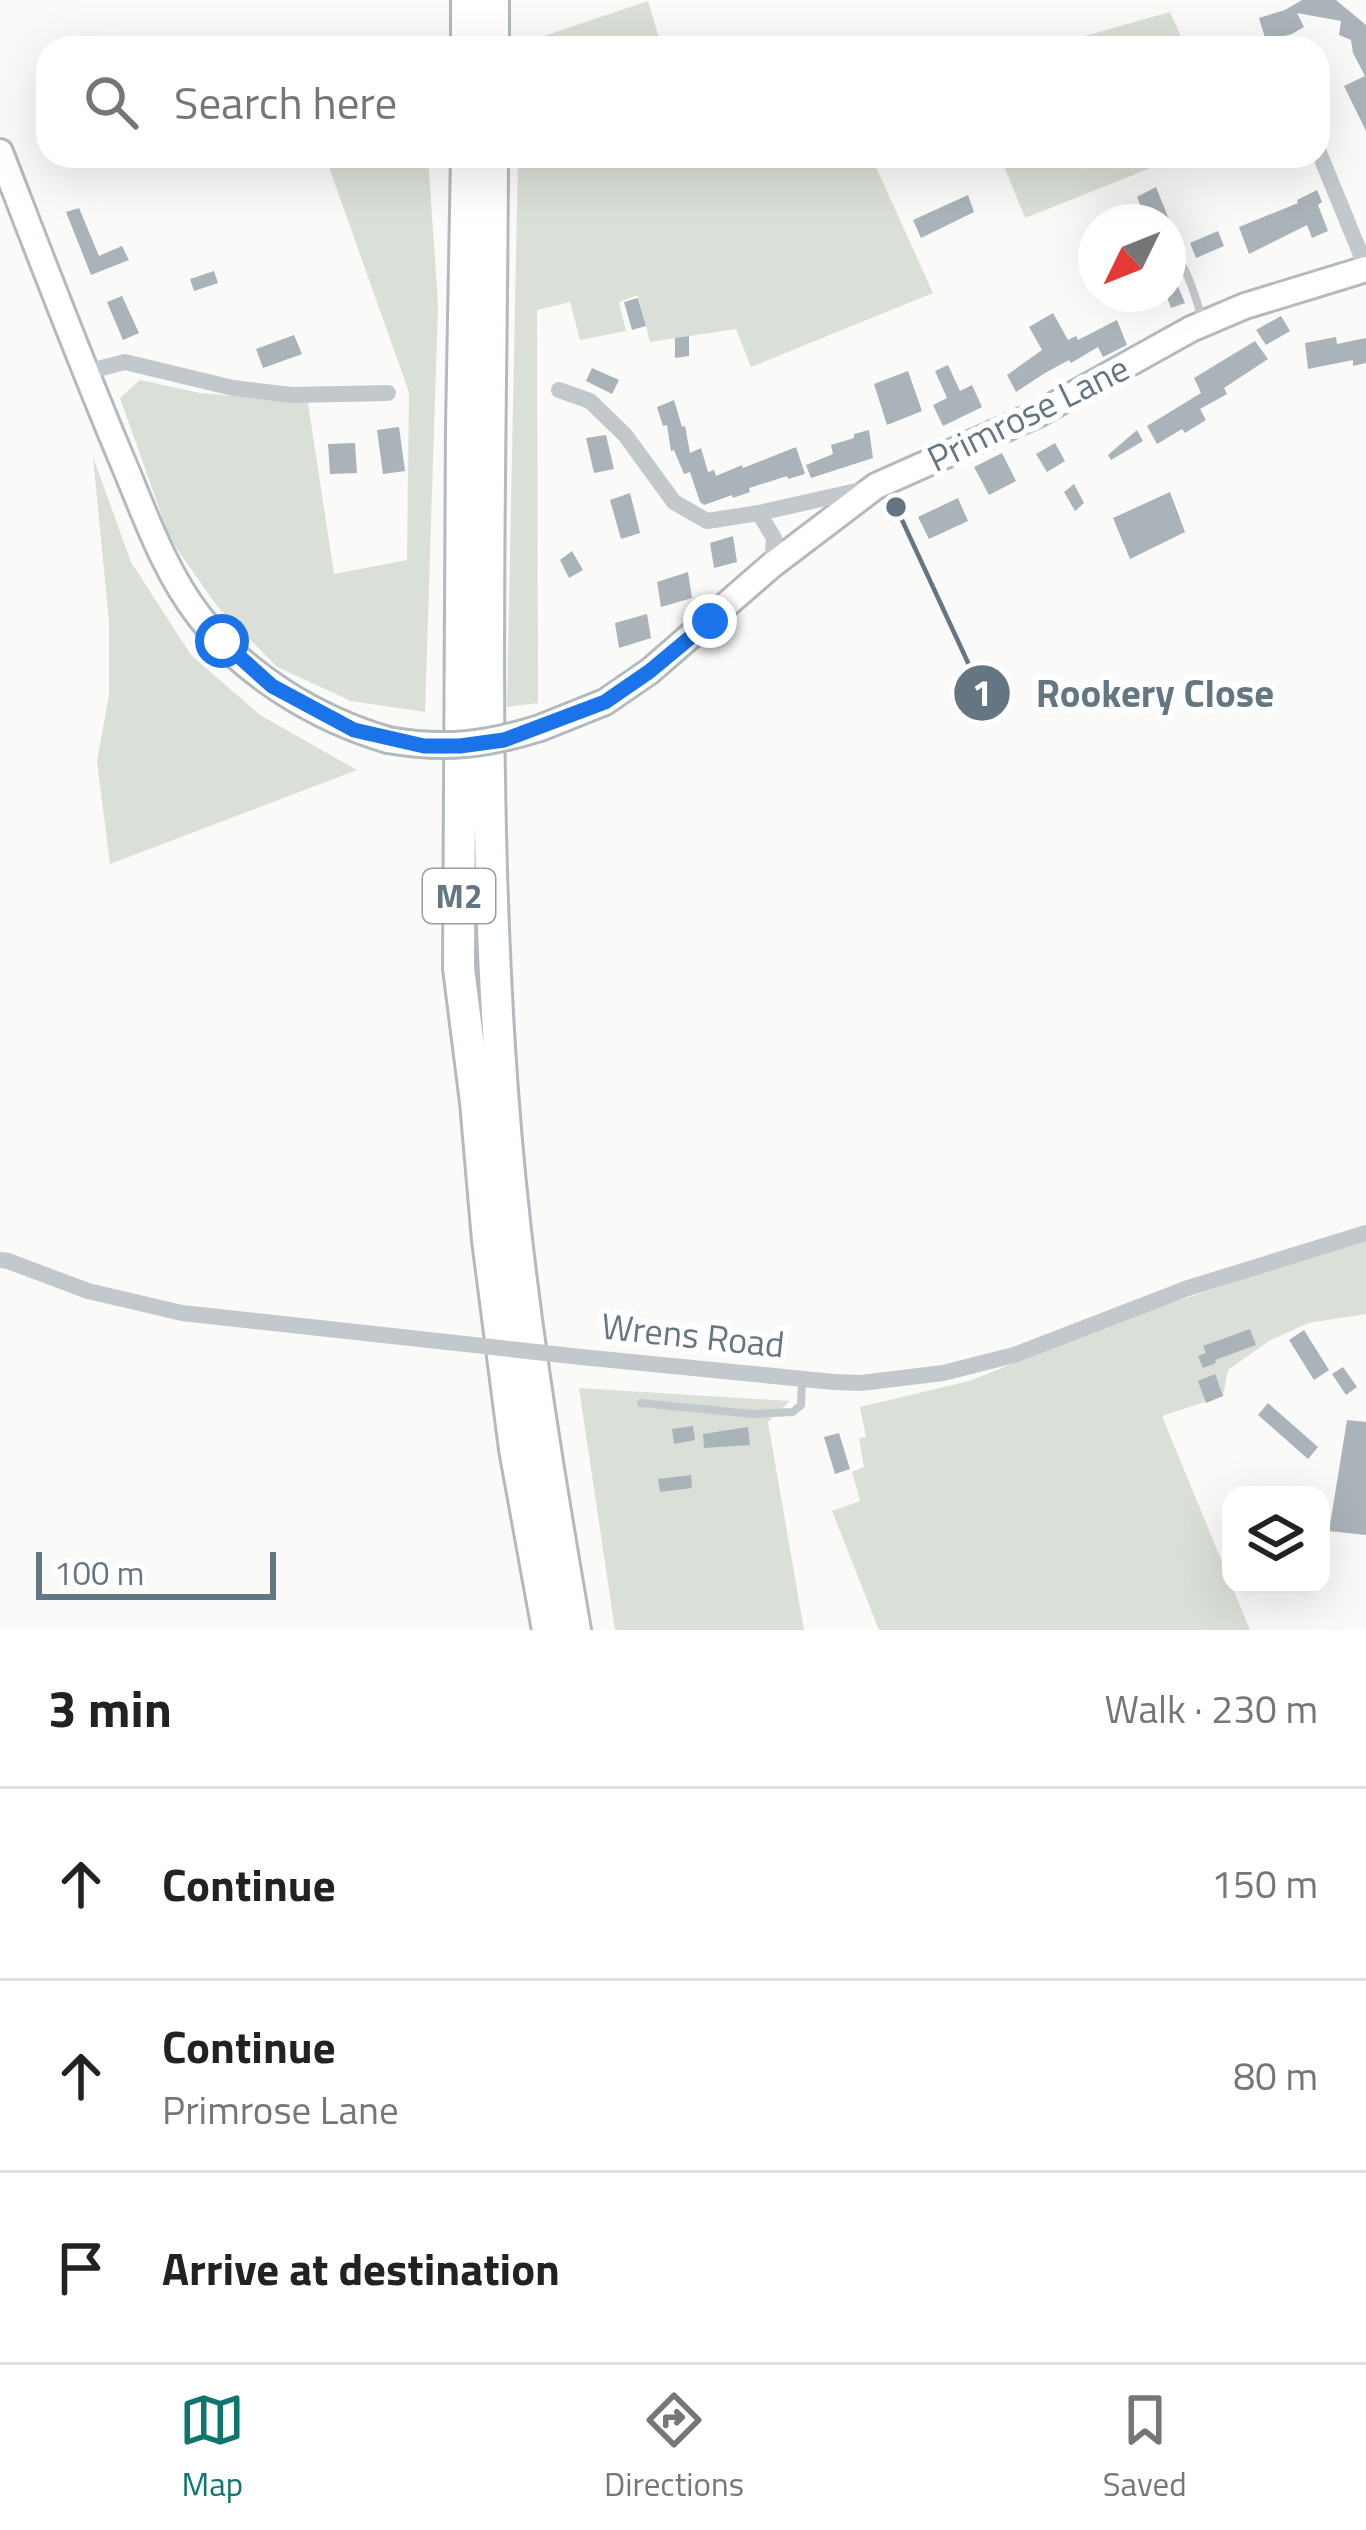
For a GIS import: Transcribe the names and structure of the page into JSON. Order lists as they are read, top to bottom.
{
  "streets": {
    "highway": ["M2"],
    "street": ["Primrose Lane", "Wrens Road"]
  },
  "places": ["Rookery Close"],
  "scale_bar": "100 m",
  "north": "bottom left",
  "page": {
    "search": "Search here",
    "scale": "100 m",
    "heading": ["3 min", "Walk · 230 m"],
    "list": [
      ["Continue", "150 m"],
      ["Continue", "Primrose Lane", "80 m"],
      "Arrive at destination"
    ],
    "nav": ["Map", "Directions", "Saved"]
  }
}
